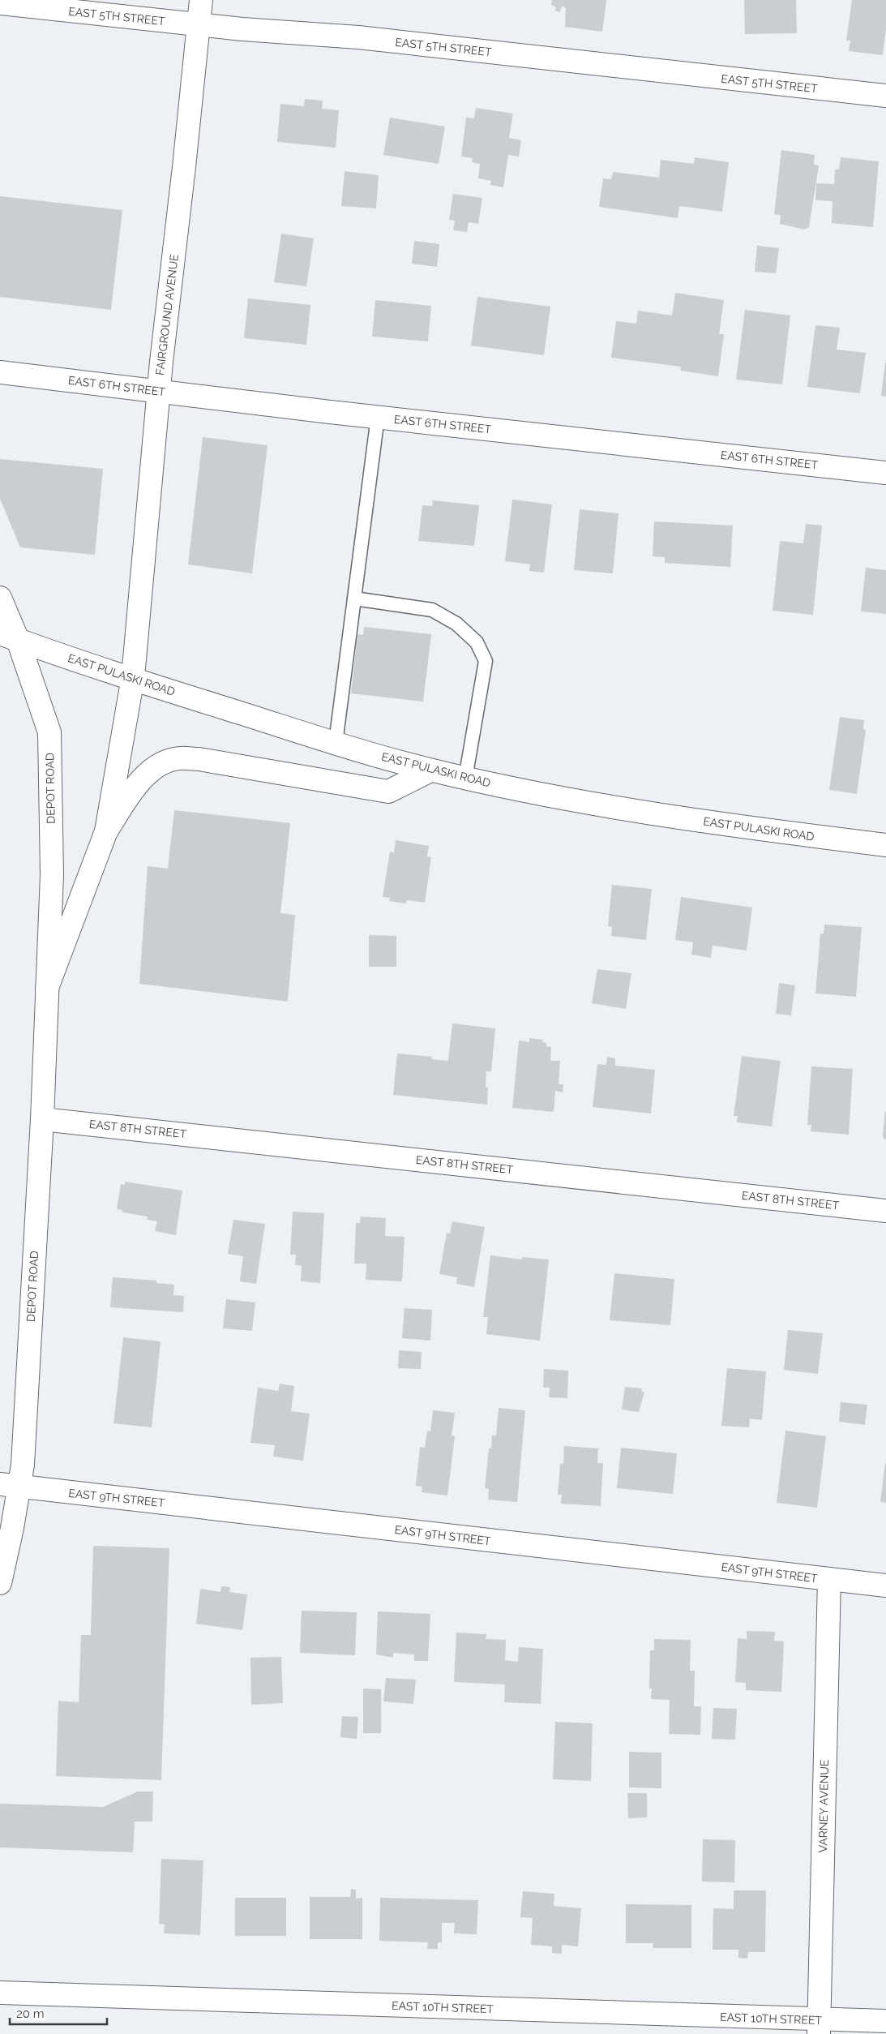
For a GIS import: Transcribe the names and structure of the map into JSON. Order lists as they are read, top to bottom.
{
  "streets": {
    "street": [
      "EAST 5TH STREET",
      "FAIRGROUND AVENUE",
      "EAST 6TH STREET",
      "EAST PULASKI ROAD",
      "DEPOT ROAD",
      "EAST 8TH STREET",
      "EAST 9TH STREET",
      "VARNEY AVENUE",
      "EAST 10TH STREET"
    ]
  },
  "crossings": [
    ["EAST 5TH STREET", "FAIRGROUND AVENUE"],
    ["FAIRGROUND AVENUE", "EAST 6TH STREET"],
    ["FAIRGROUND AVENUE", "EAST PULASKI ROAD"],
    ["FAIRGROUND AVENUE", "DEPOT ROAD"],
    ["EAST PULASKI ROAD", "DEPOT ROAD"],
    ["DEPOT ROAD", "EAST 8TH STREET"],
    ["DEPOT ROAD", "EAST 9TH STREET"],
    ["EAST 9TH STREET", "VARNEY AVENUE"],
    ["VARNEY AVENUE", "EAST 10TH STREET"]
  ],
  "scale_bar": "20 m"
}
